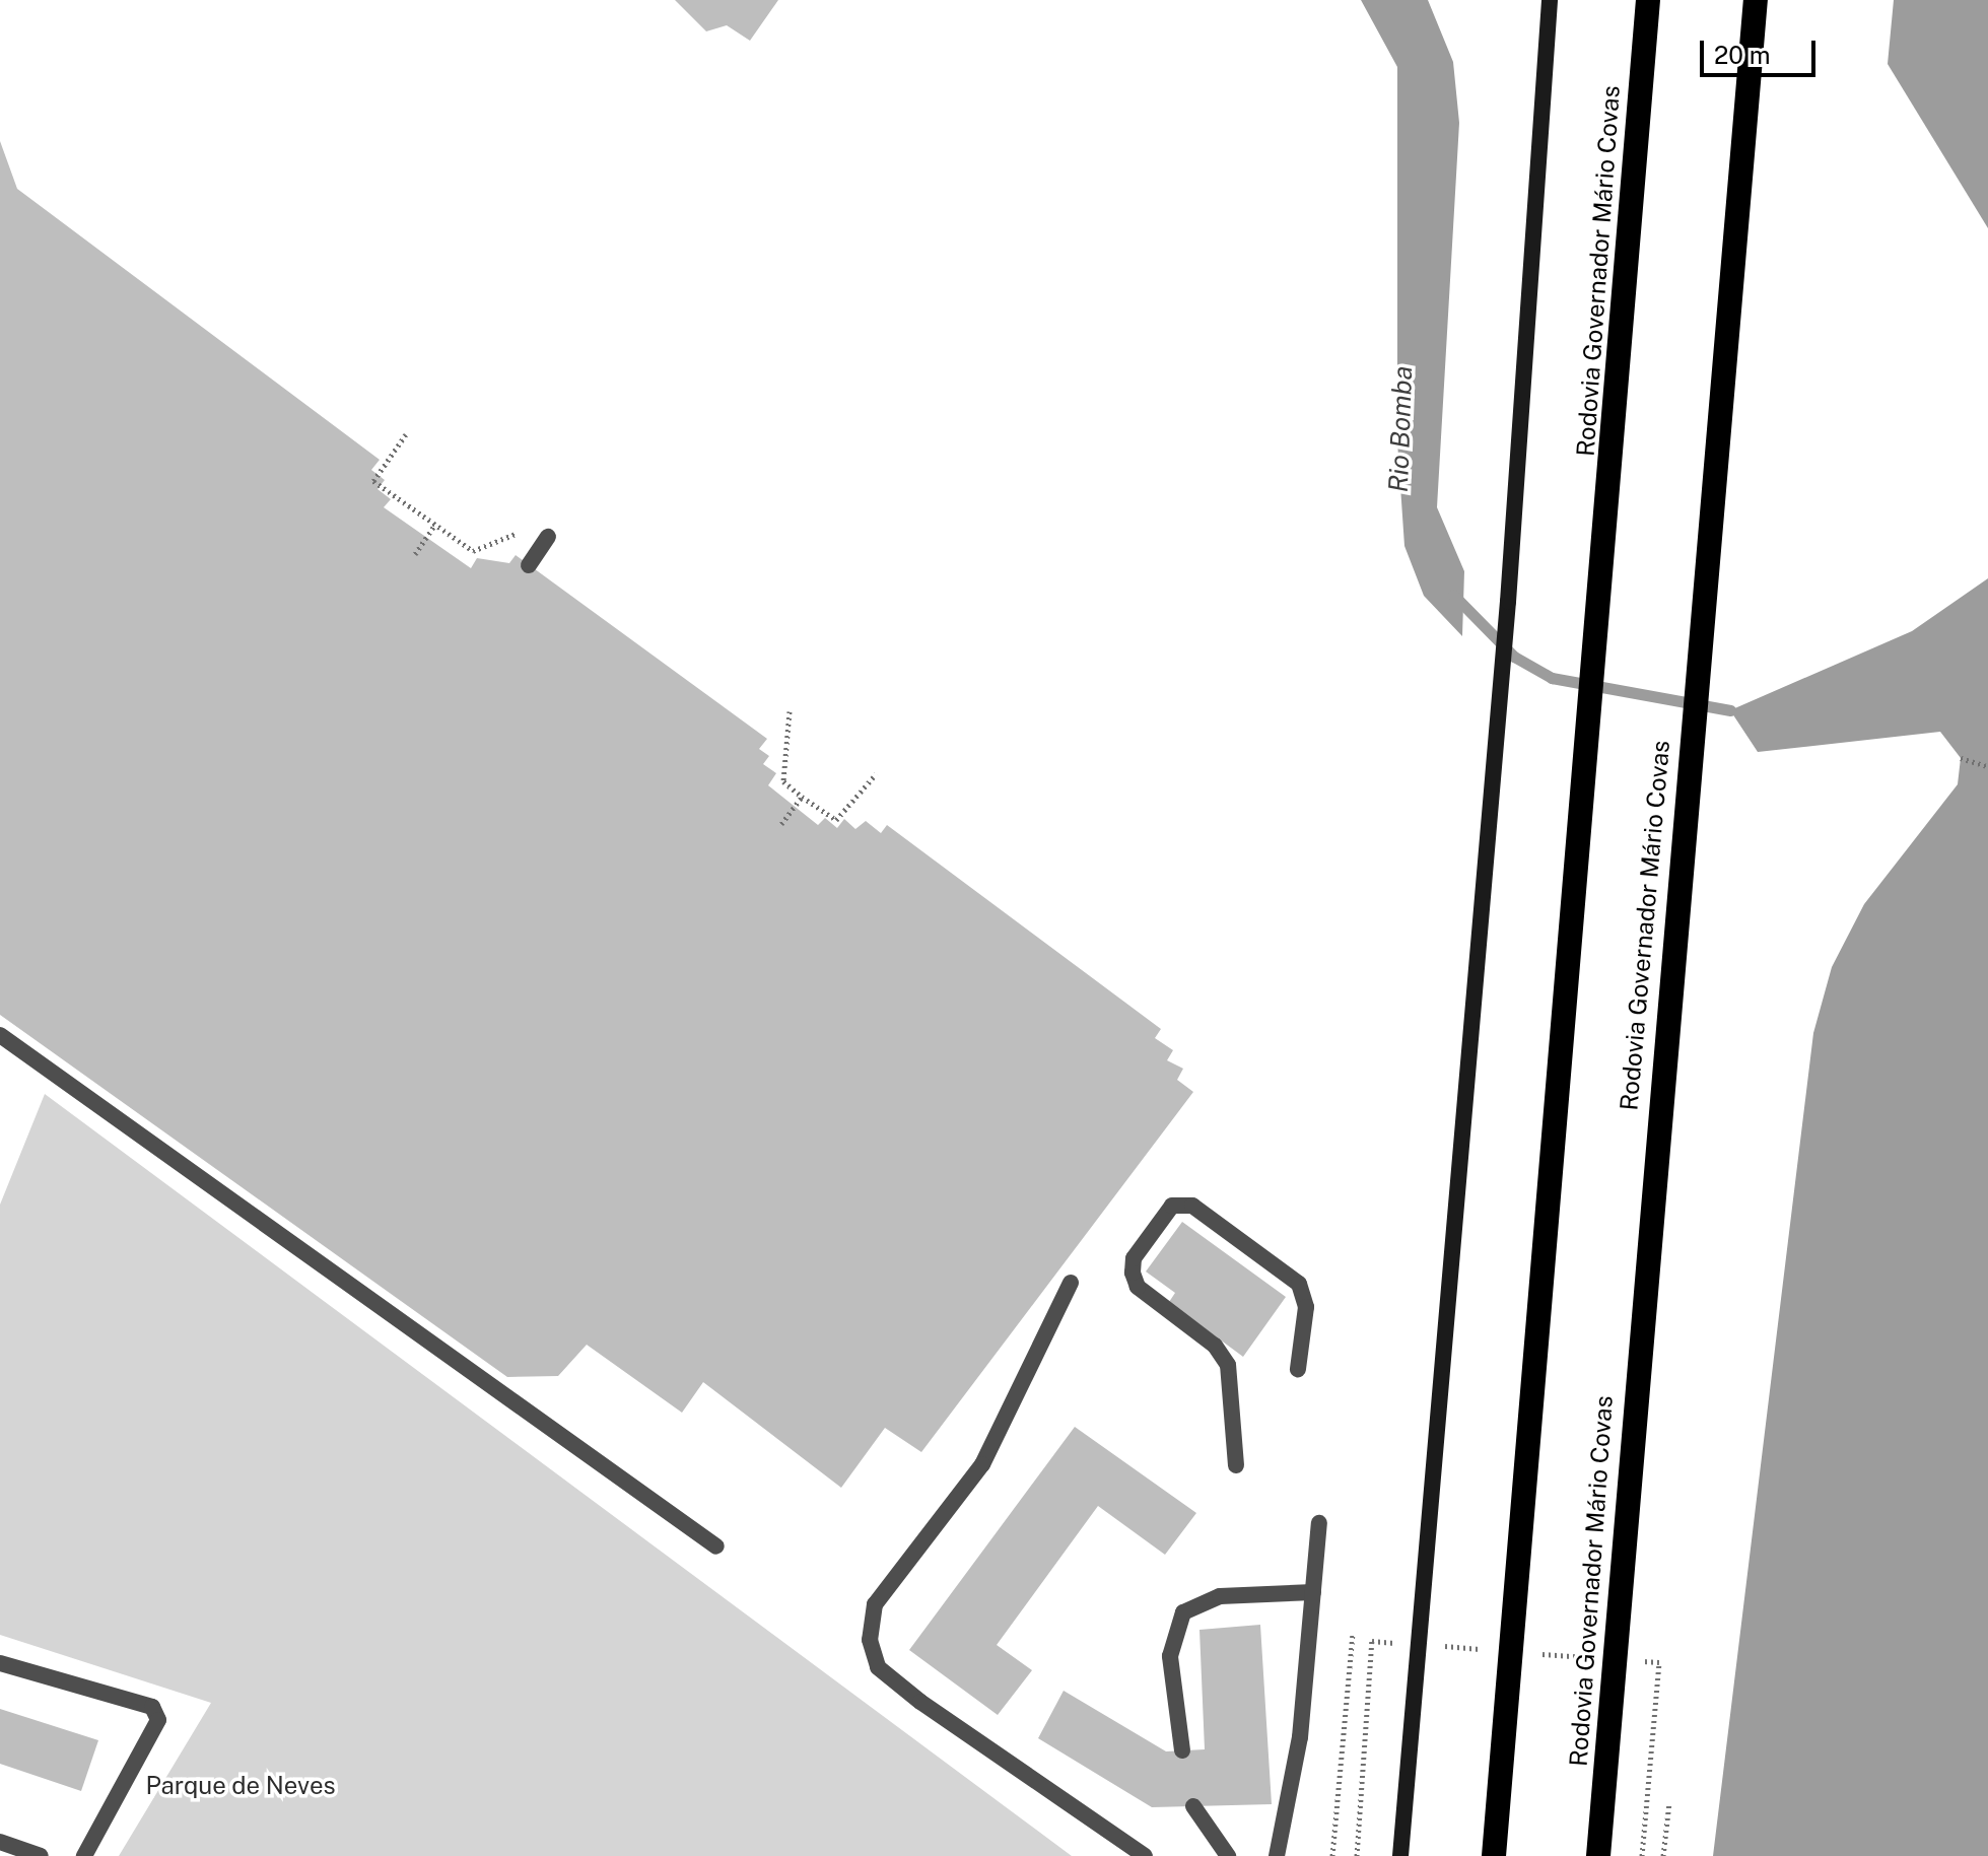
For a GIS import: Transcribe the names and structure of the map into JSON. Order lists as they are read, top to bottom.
{
  "streets": {
    "highway": ["Rodovia Governador Mário Covas"]
  },
  "water": ["Rio Bomba"],
  "parks": ["Parque de Neves"],
  "scale_bar": "20 m"
}
